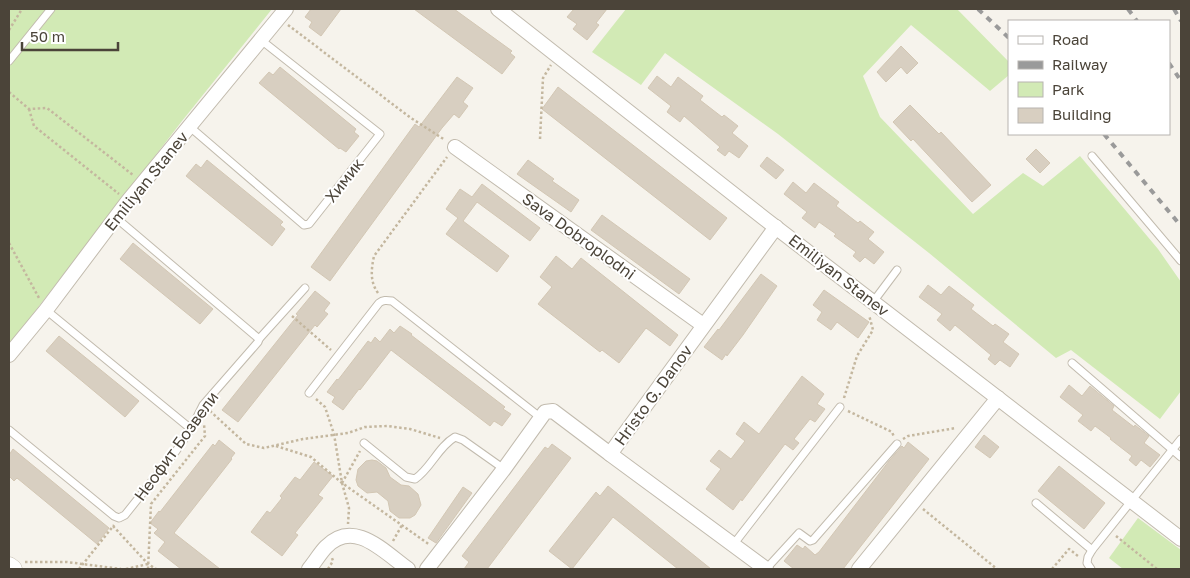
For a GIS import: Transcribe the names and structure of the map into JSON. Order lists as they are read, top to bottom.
{
  "streets": {
    "street": ["Emiliyan Stanev", "Sava Dobroplodni", "Hristo G. Danov"],
    "lane": ["Химик", "Неофит Бозвели"]
  },
  "crossings": [
    ["Химик", "Emiliyan Stanev"],
    ["Emiliyan Stanev", "Hristo G. Danov"],
    ["Sava Dobroplodni", "Hristo G. Danov"]
  ],
  "legend": [
    "Road",
    "Railway",
    "Park",
    "Building"
  ],
  "scale_bar": "50 m"
}
